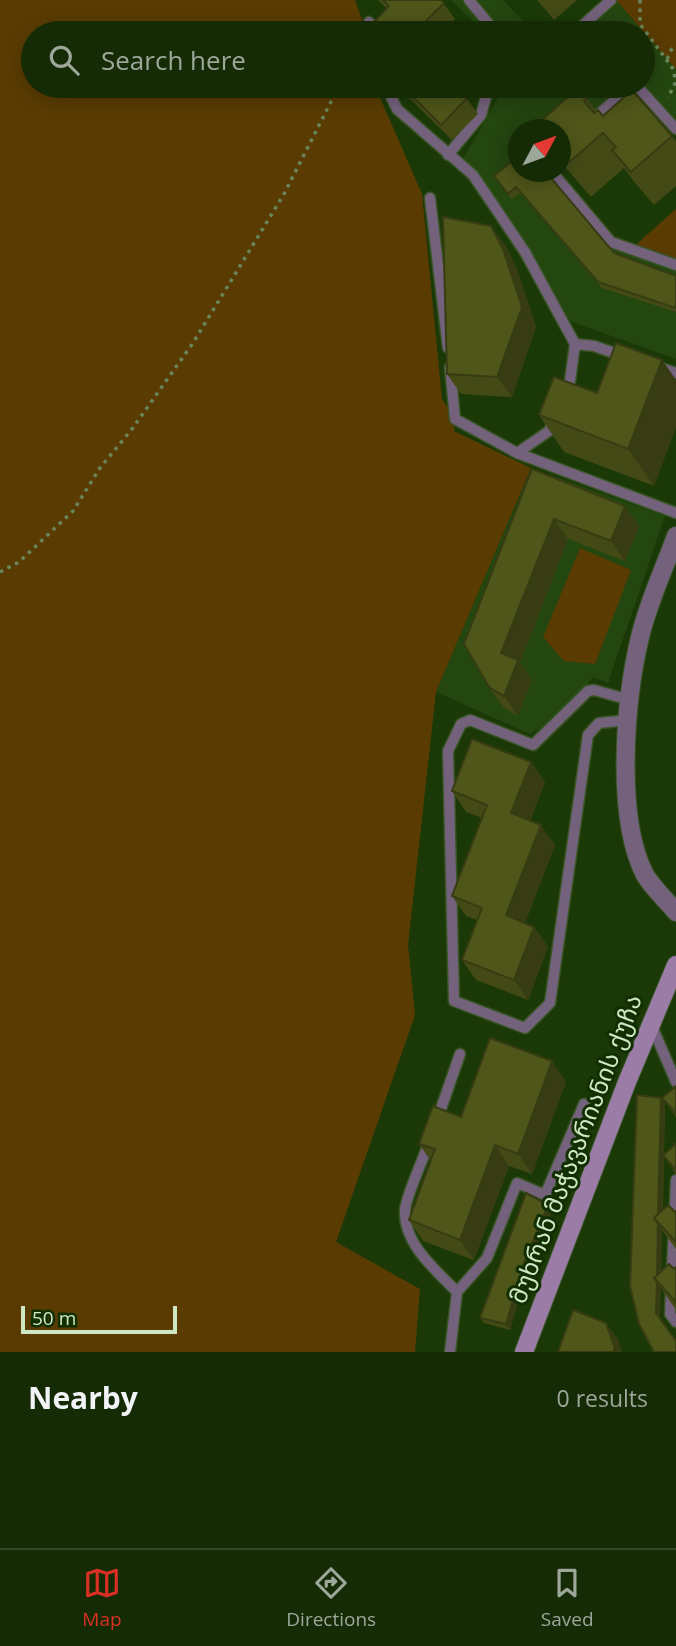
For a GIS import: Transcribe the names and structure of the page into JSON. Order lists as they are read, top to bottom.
{
  "streets": {
    "main road": ["მუხრან მაჭავარიანის ქუჩა"]
  },
  "scale_bar": "50 m",
  "north": "top right",
  "page": {
    "search": "Search here",
    "scale": "50 m",
    "heading": ["Nearby", "0 results"],
    "nav": ["Map", "Directions", "Saved"]
  }
}
